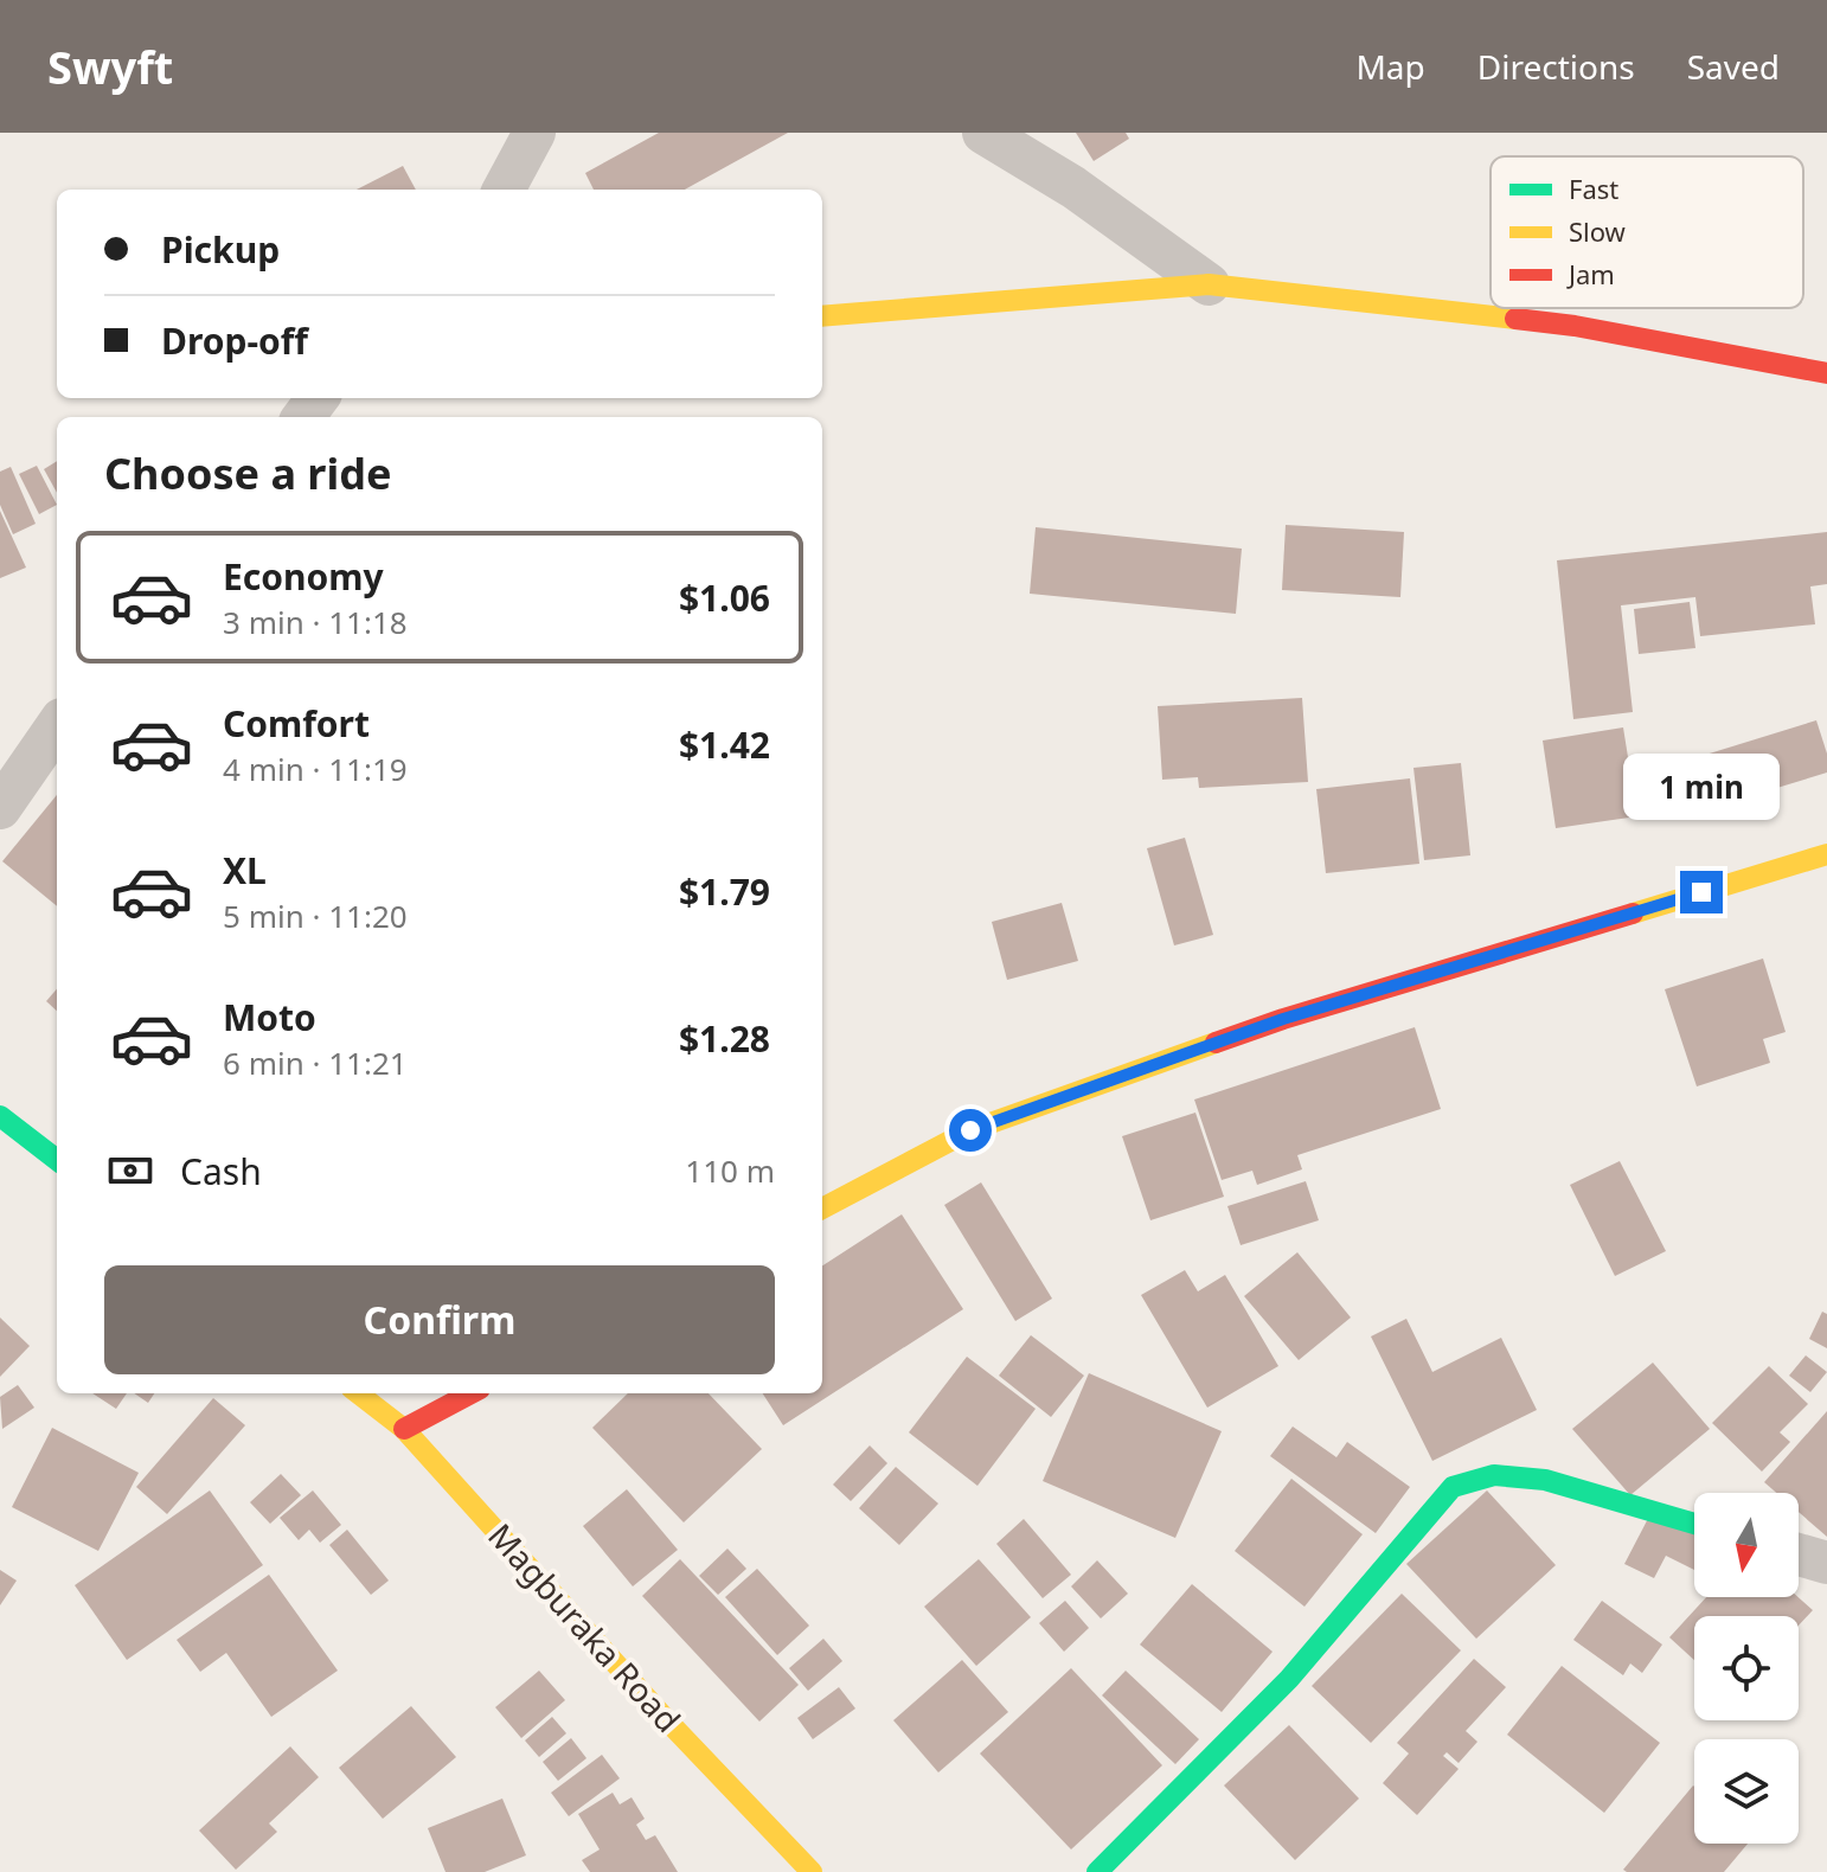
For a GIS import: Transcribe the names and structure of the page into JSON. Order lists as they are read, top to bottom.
{
  "streets": {
    "street": ["Magburaka Road"]
  },
  "legend": ["Fast", "Slow", "Jam"],
  "north": "bottom",
  "page": {
    "header": "Swyft",
    "nav": ["Map", "Directions", "Saved"],
    "banner": ["Pickup", "Drop-off"],
    "heading": "Choose a ride",
    "list": [
      {
        "name": "Economy",
        "note": "3 min · 11:18",
        "value": "$1.06"
      },
      {
        "name": "Comfort",
        "note": "4 min · 11:19",
        "value": "$1.42"
      },
      {
        "name": "XL",
        "note": "5 min · 11:20",
        "value": "$1.79"
      },
      {
        "name": "Moto",
        "note": "6 min · 11:21",
        "value": "$1.28"
      }
    ],
    "bubble": "1 min",
    "pay": ["Cash", "110 m"],
    "buttons": "Confirm"
  }
}
